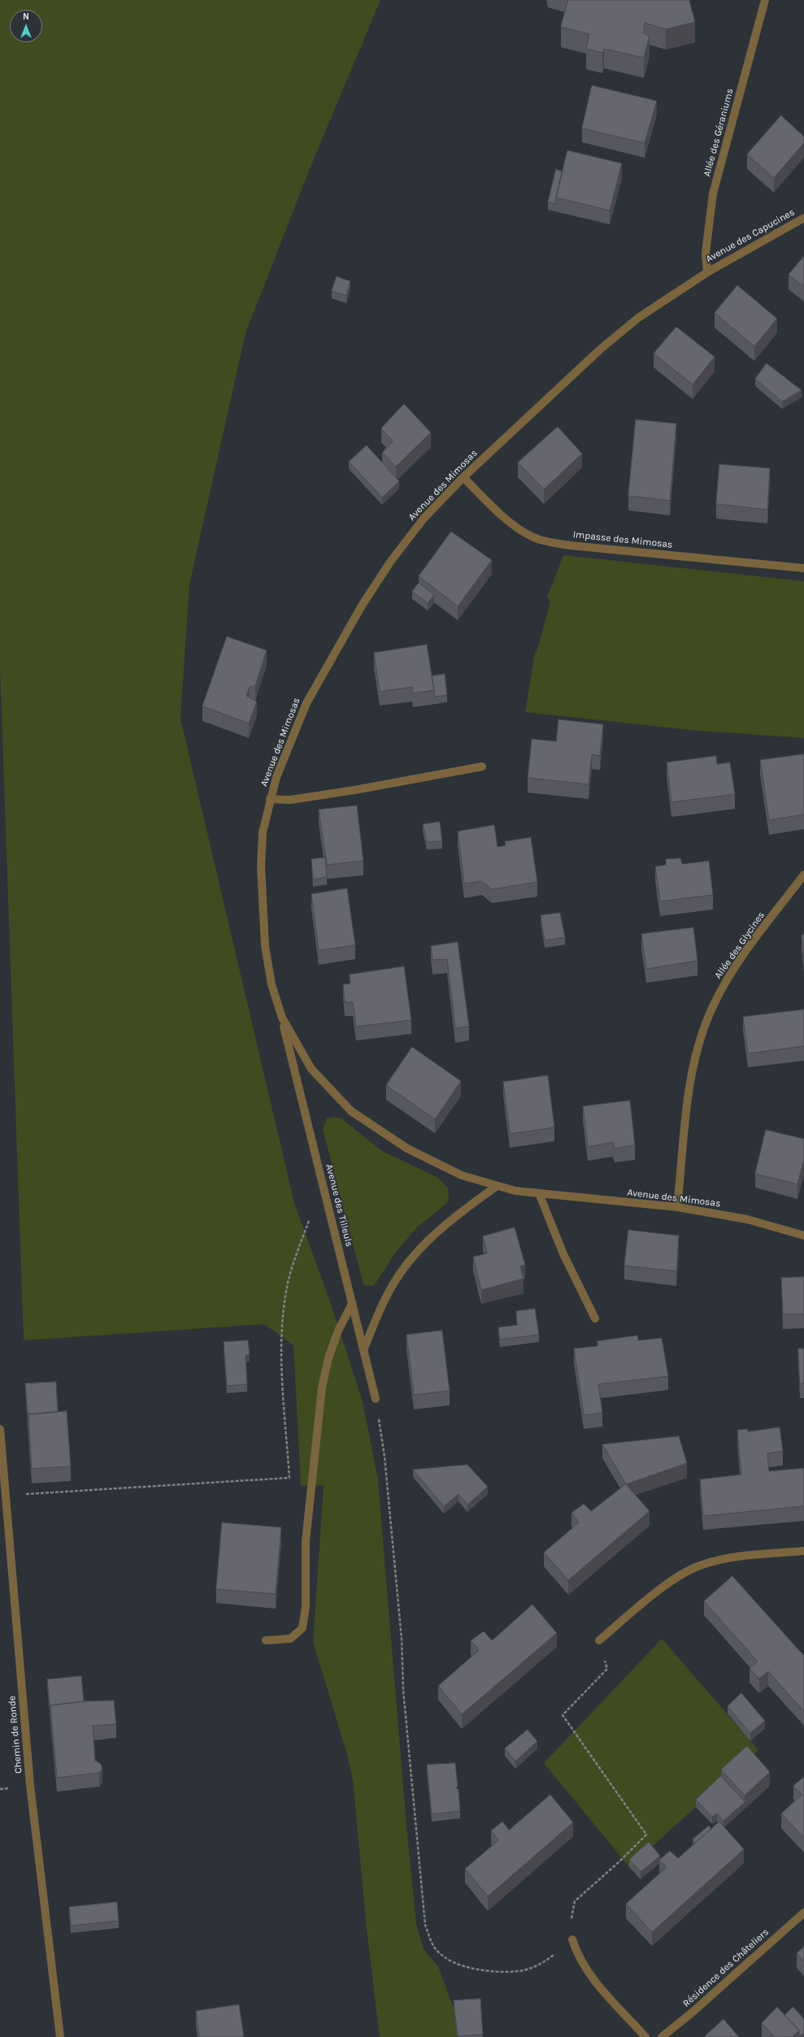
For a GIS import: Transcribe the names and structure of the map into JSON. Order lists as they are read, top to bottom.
{
  "streets": {
    "street": [
      "Allée des Géraniums",
      "Avenue des Capucines",
      "Avenue des Mimosas",
      "Impasse des Mimosas",
      "Allée des Glycines",
      "Avenue des Tilleuls",
      "Chemin de Ronde",
      "Résidence des Châteliers"
    ]
  },
  "crossings": [
    ["Allée des Géraniums", "Avenue des Capucines"],
    ["Allée des Géraniums", "Avenue des Mimosas"],
    ["Avenue des Capucines", "Avenue des Mimosas"],
    ["Avenue des Mimosas", "Impasse des Mimosas"],
    ["Avenue des Mimosas", "Allée des Glycines"],
    ["Avenue des Mimosas", "Avenue des Tilleuls"]
  ],
  "north": "top"
}
